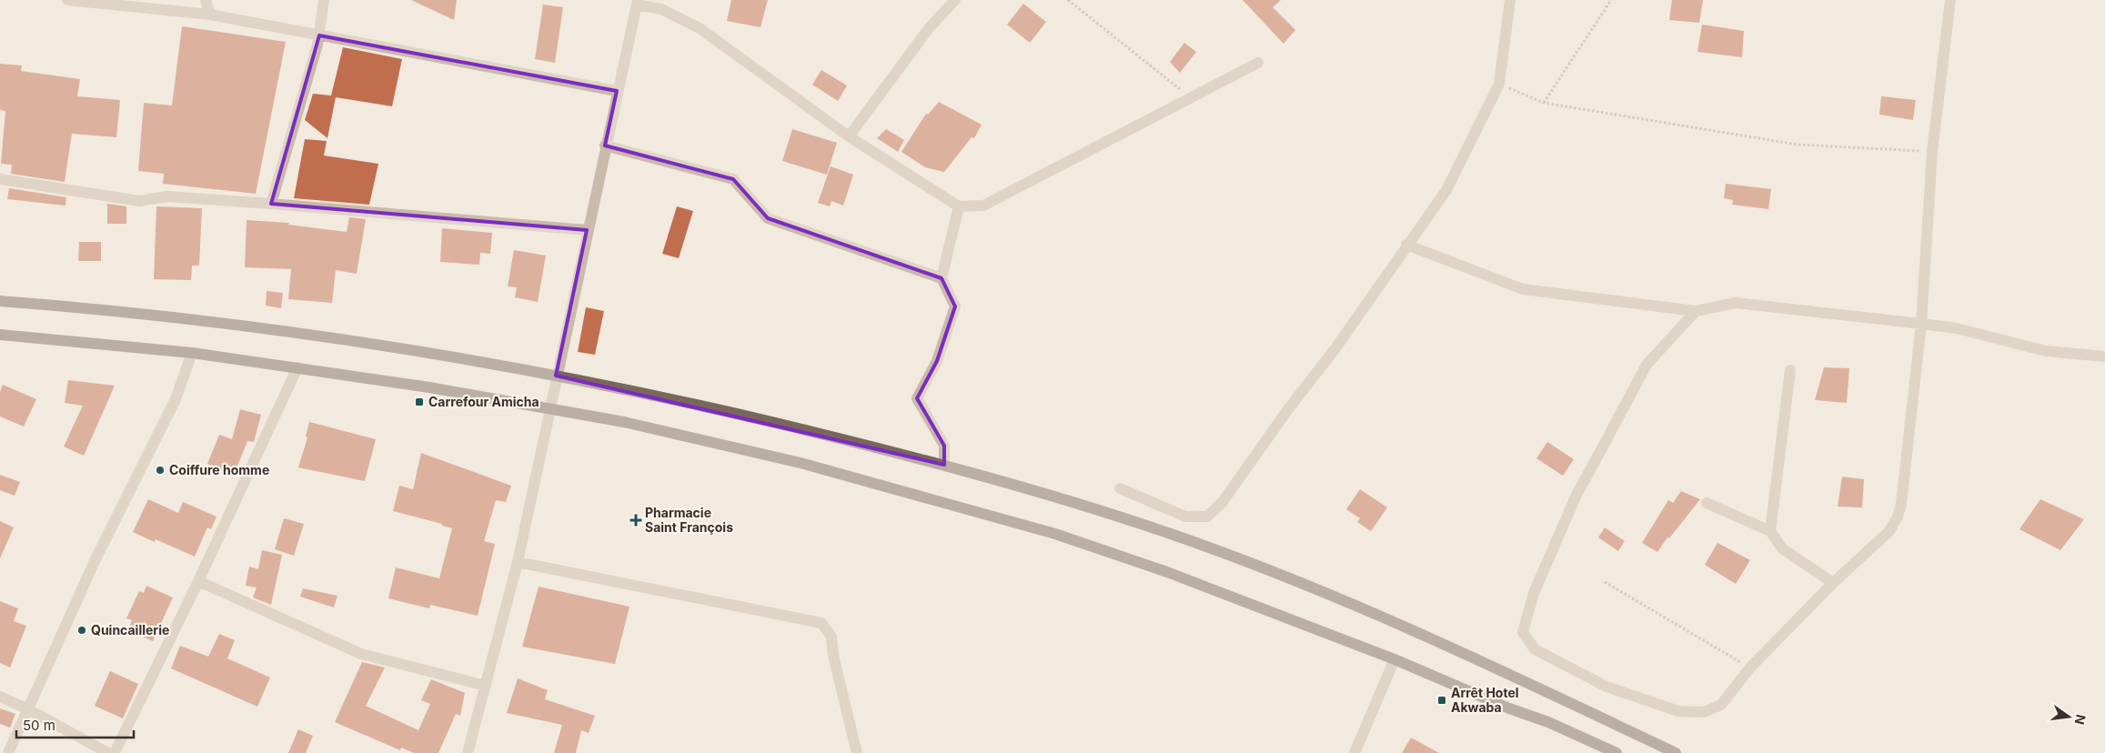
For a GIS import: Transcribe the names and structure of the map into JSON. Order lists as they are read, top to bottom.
{
  "places": {
    "transit": ["Carrefour Amicha", "Arrêt Hotel Akwaba"],
    "other": ["Coiffure homme", "Quincaillerie"],
    "health": ["Pharmacie Saint François"]
  },
  "scale_bar": "50 m",
  "north": "right"
}
